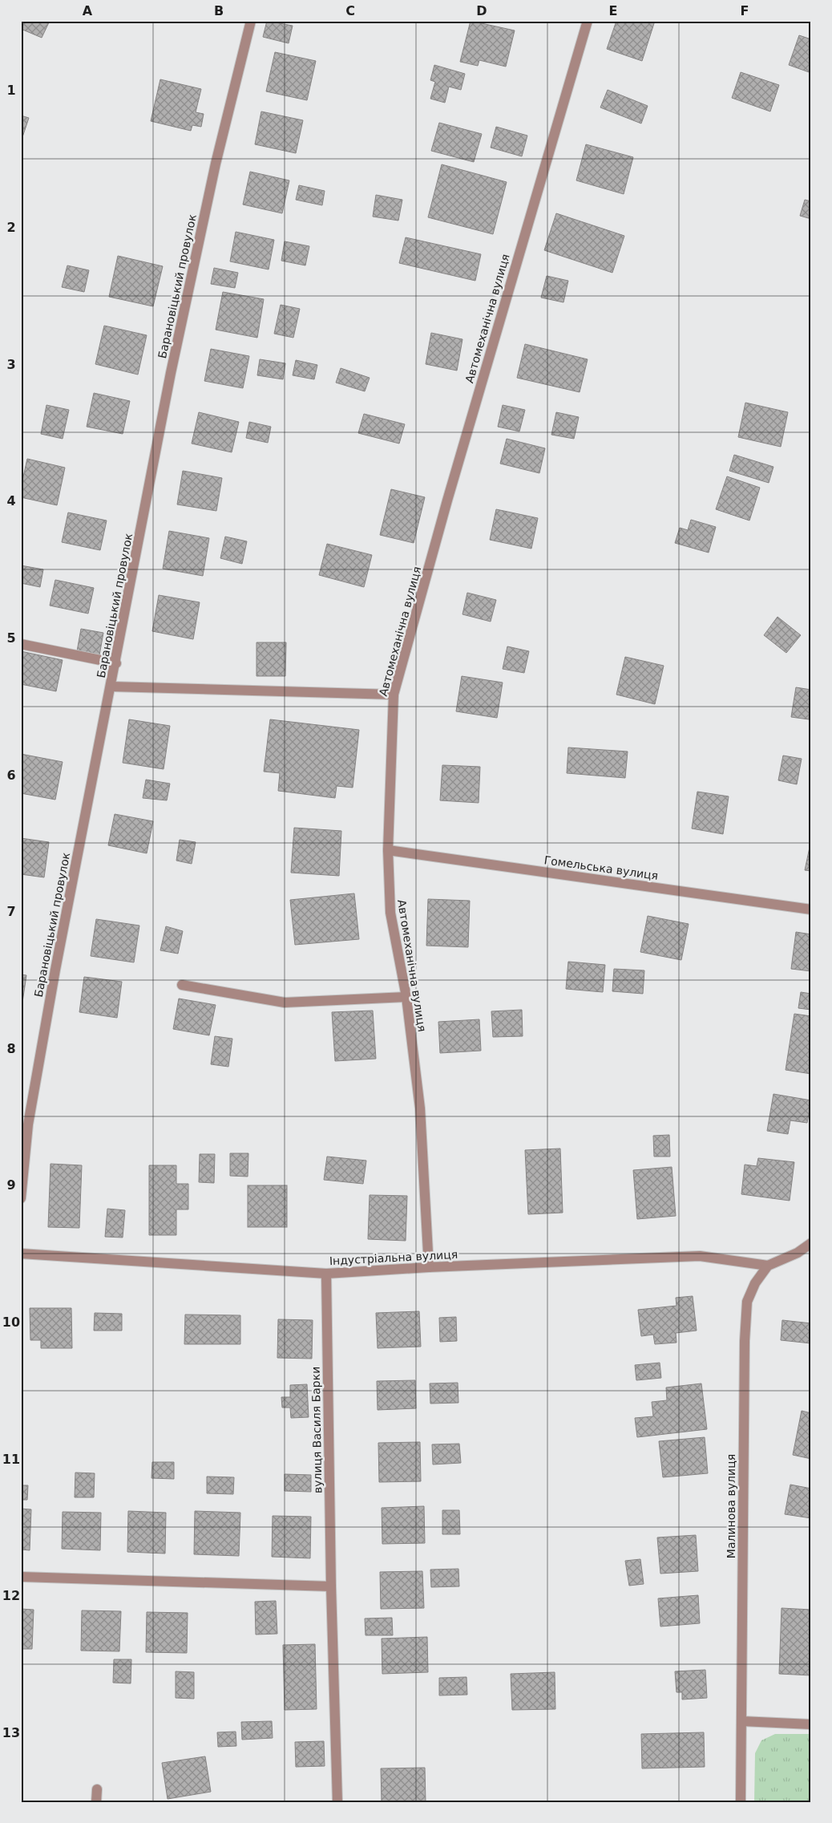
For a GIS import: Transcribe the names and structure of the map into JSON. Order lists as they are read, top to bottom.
{
  "streets": {
    "street": [
      "Барановіцький провулок",
      "Автомеханічна вулиця",
      "Гомельська вулиця",
      "Індустріальна вулиця",
      "вулиця Василя Барки",
      "Малинова вулиця"
    ]
  },
  "crossings": [
    ["Автомеханічна вулиця", "Гомельська вулиця"],
    ["Автомеханічна вулиця", "Індустріальна вулиця"],
    ["Індустріальна вулиця", "вулиця Василя Барки"],
    ["Індустріальна вулиця", "Малинова вулиця"]
  ],
  "grid": {
    "columns": [
      "A",
      "B",
      "C",
      "D",
      "E",
      "F"
    ],
    "rows": [
      "1",
      "2",
      "3",
      "4",
      "5",
      "6",
      "7",
      "8",
      "9",
      "10",
      "11",
      "12",
      "13"
    ]
  }
}
